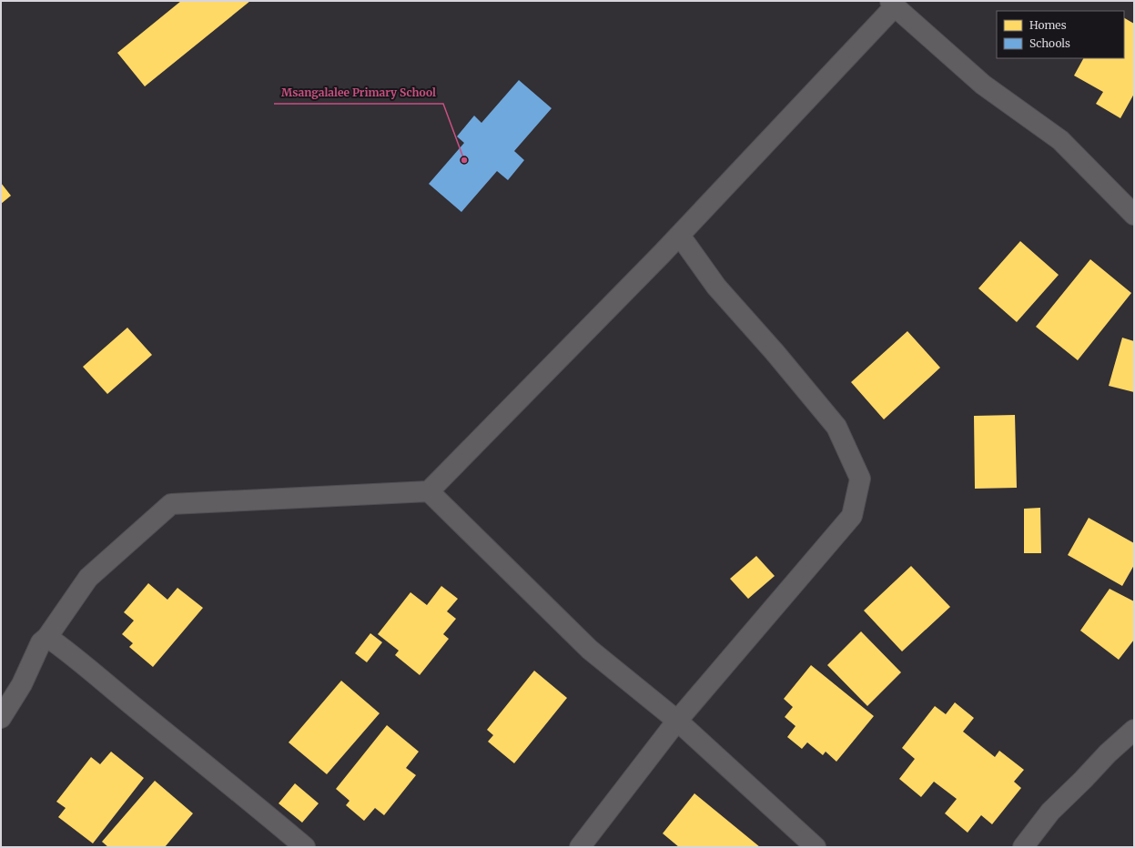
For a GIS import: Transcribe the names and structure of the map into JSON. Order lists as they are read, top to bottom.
{
  "places": ["Msangalalee Primary School"],
  "legend": ["Homes", "Schools"]
}
